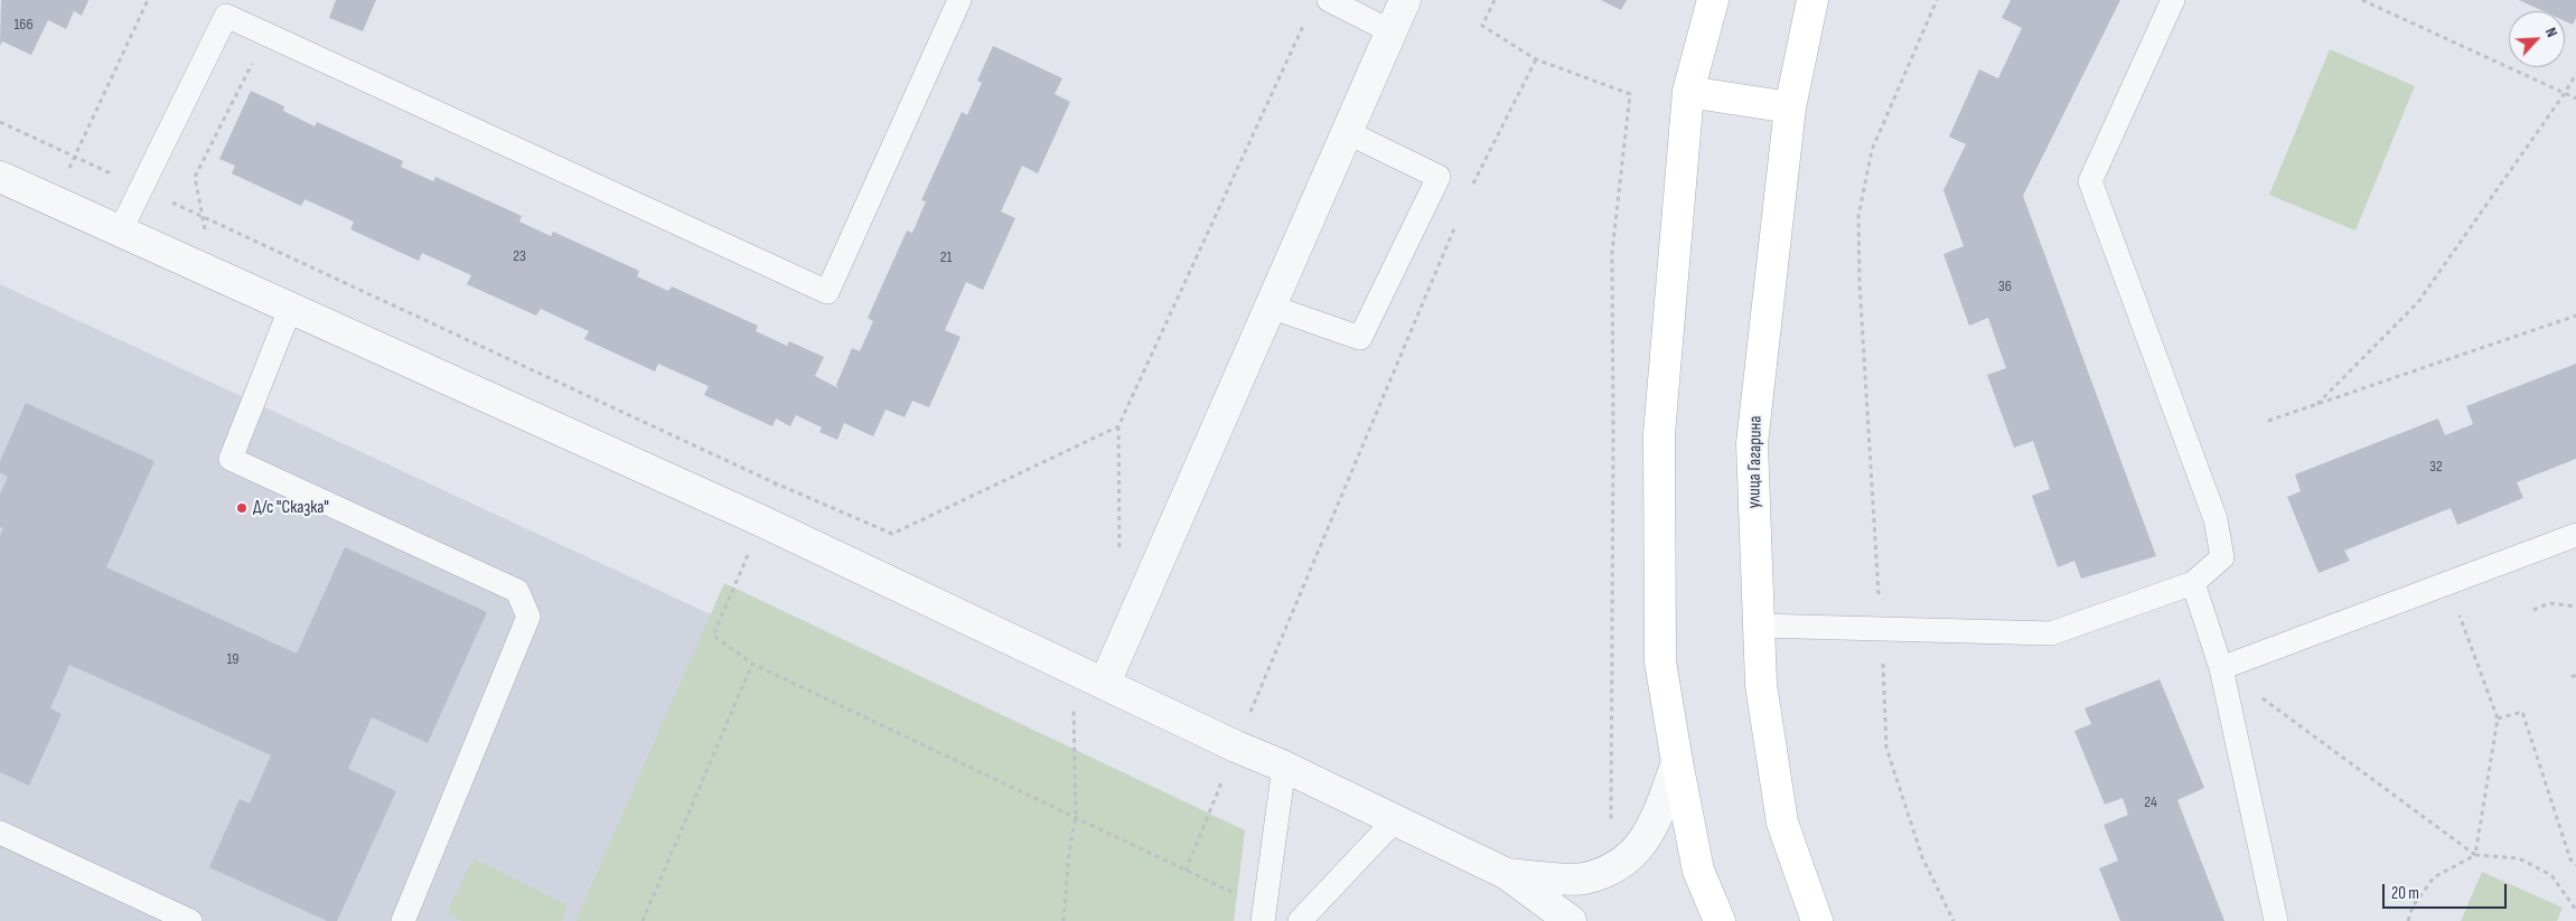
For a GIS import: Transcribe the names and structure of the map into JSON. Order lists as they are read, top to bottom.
{
  "streets": {
    "main road": ["улица Гагарина"]
  },
  "places": ["Д/с \"Сказка\""],
  "house_numbers": [
    "166",
    "23",
    "21",
    "36",
    "32",
    "19",
    "24"
  ],
  "scale_bar": "20 m",
  "north": "top right"
}
